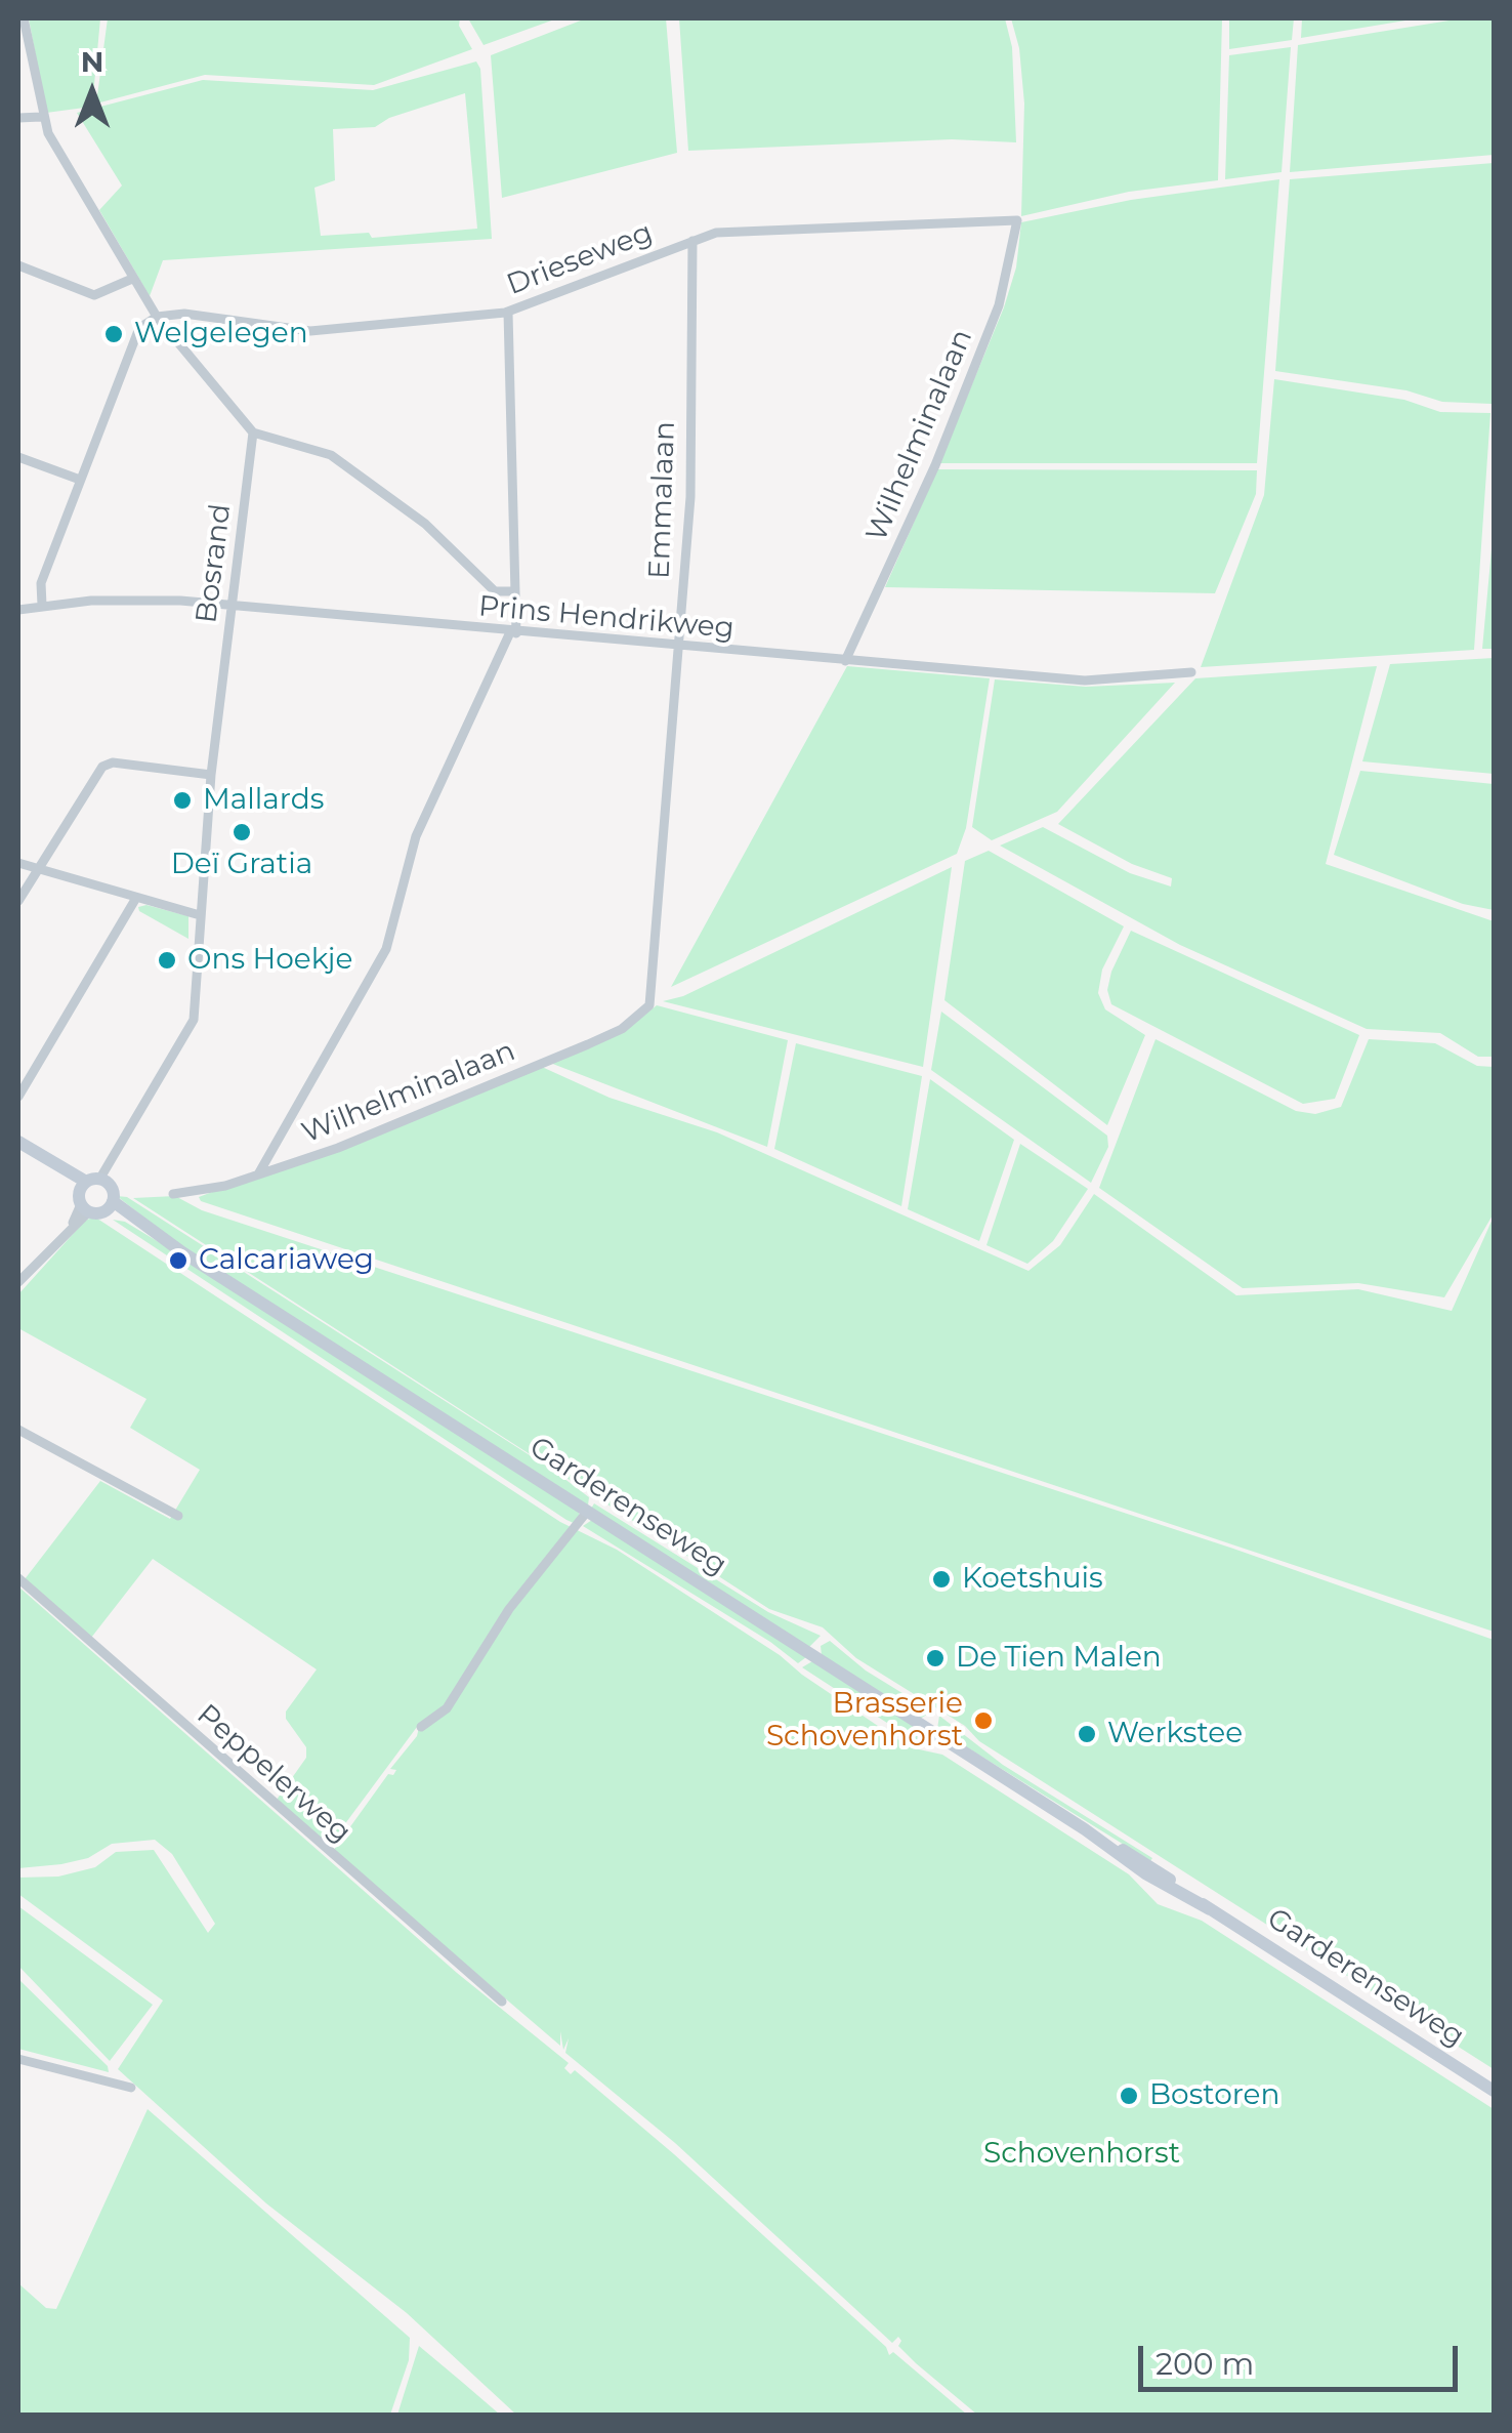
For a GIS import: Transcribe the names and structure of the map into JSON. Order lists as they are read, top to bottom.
{
  "streets": {
    "main road": ["Garderenseweg"],
    "street": [
      "Drieseweg",
      "Wilhelminalaan",
      "Emmalaan",
      "Bosrand",
      "Prins Hendrikweg",
      "Peppelerweg"
    ]
  },
  "crossings": [
    ["Drieseweg", "Wilhelminalaan"],
    ["Drieseweg", "Emmalaan"],
    ["Wilhelminalaan", "Emmalaan"],
    ["Wilhelminalaan", "Prins Hendrikweg"],
    ["Emmalaan", "Prins Hendrikweg"],
    ["Bosrand", "Prins Hendrikweg"]
  ],
  "parks": ["Schovenhorst"],
  "places": [
    "Welgelegen",
    "Mallards",
    "Deï Gratia",
    "Ons Hoekje",
    "Calcariaweg",
    "Koetshuis",
    "De Tien Malen",
    "Brasserie Schovenhorst",
    "Werkstee",
    "Bostoren"
  ],
  "scale_bar": "200 m",
  "north": "top"
}
